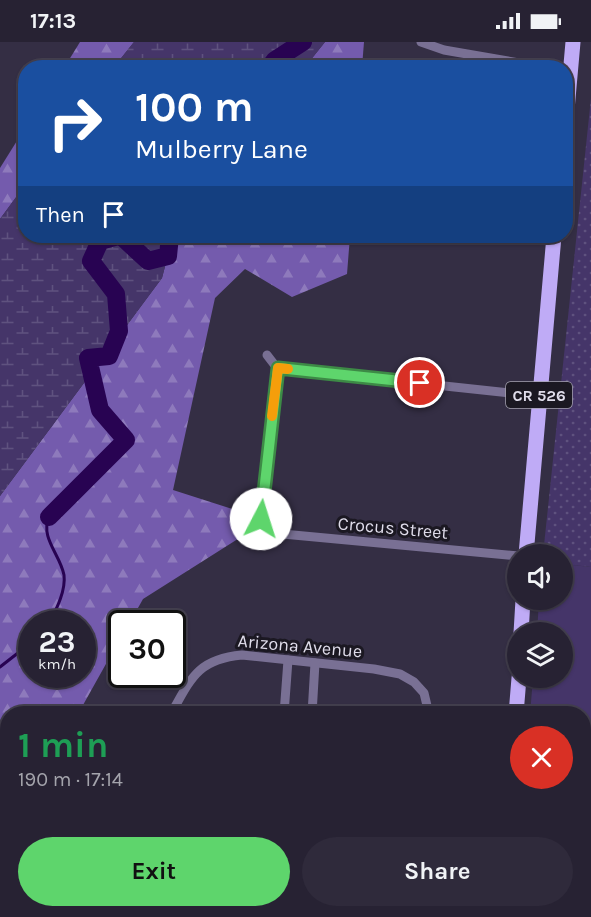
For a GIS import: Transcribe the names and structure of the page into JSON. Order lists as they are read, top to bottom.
{
  "streets": {
    "main road": ["CR 526"],
    "street": ["Crocus Street", "Arizona Avenue"]
  },
  "page": {
    "status": "17:13",
    "turn": ["100 m", "Mulberry Lane"],
    "then": "Then",
    "speed": "23 km/h",
    "limit": "30",
    "heading": ["1 min", "190 m · 17:14"],
    "buttons": ["Exit", "Share"]
  }
}
